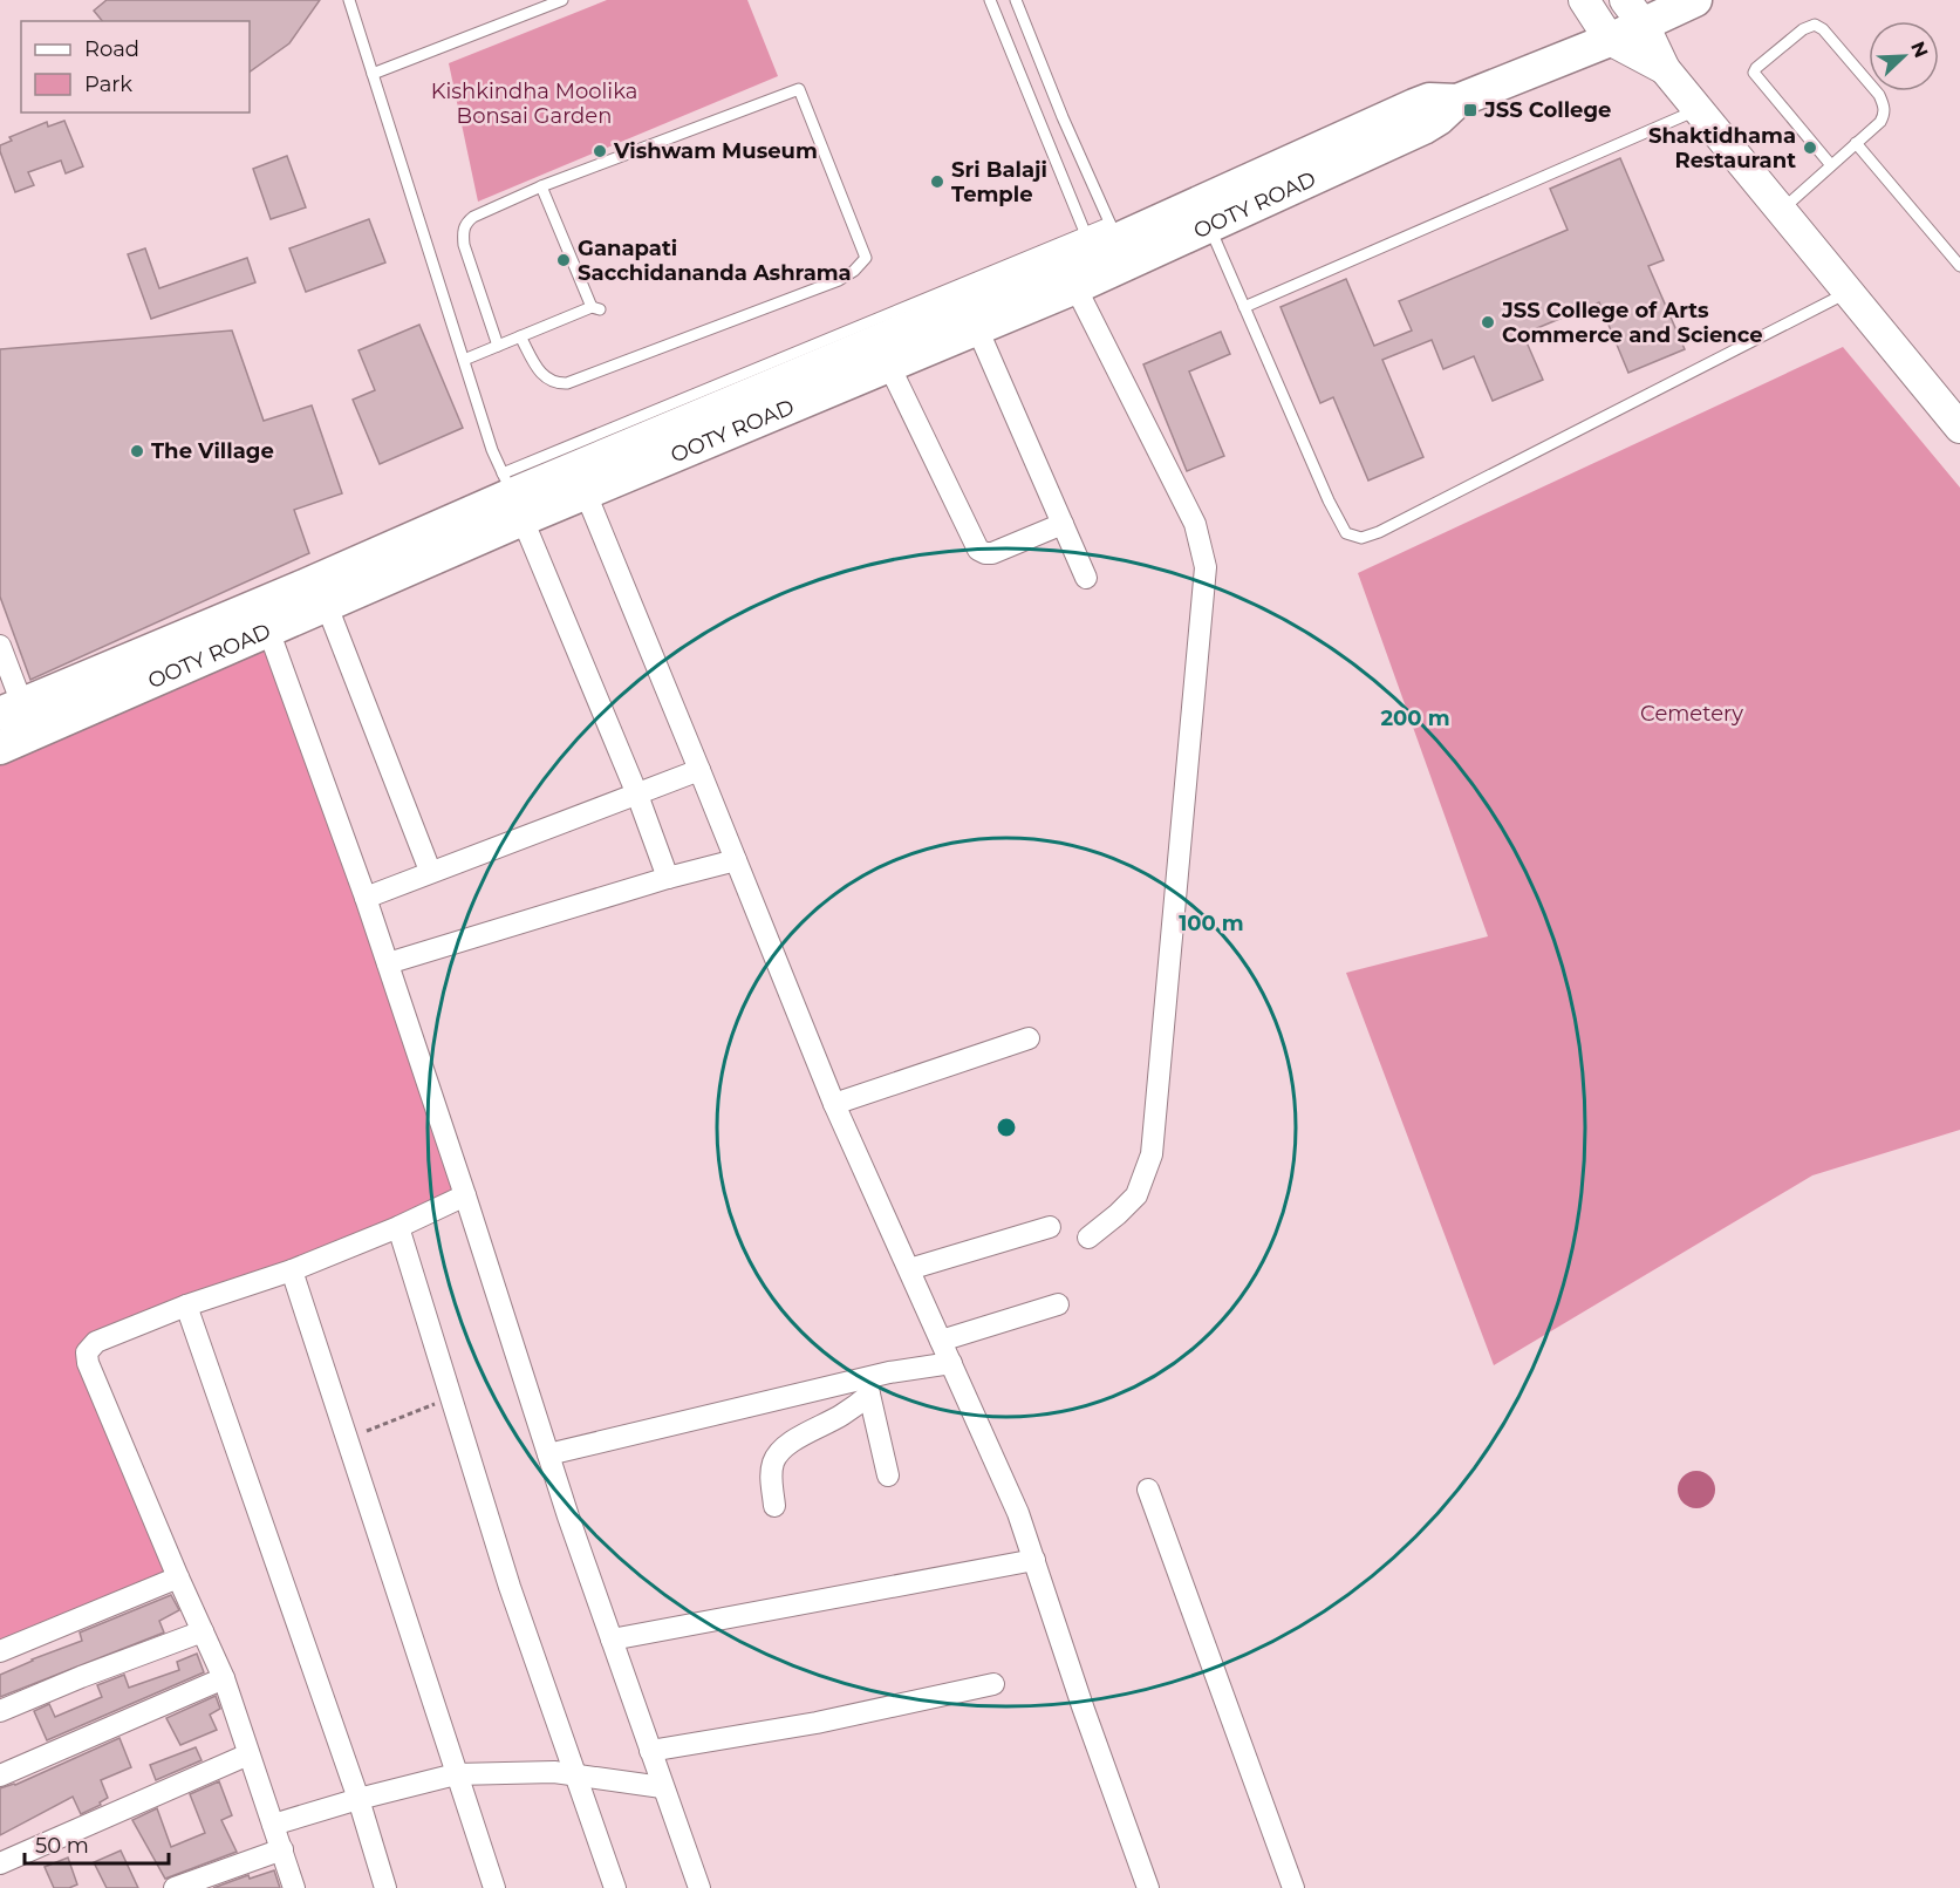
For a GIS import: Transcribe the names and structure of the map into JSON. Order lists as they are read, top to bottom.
{
  "streets": {
    "main road": ["OOTY ROAD"]
  },
  "parks": ["Kishkindha Moolika Bonsai Garden", "Cemetery"],
  "places": {
    "transit": ["JSS College"],
    "other": [
      "Shaktidhama Restaurant",
      "Vishwam Museum",
      "Sri Balaji Temple",
      "Ganapati Sacchidananda Ashrama",
      "JSS College of Arts Commerce and Science",
      "The Village"
    ]
  },
  "legend": ["Road", "Park"],
  "scale_bar": "50 m",
  "north": "top right",
  "rings": ["200 m", "100 m"]
}
